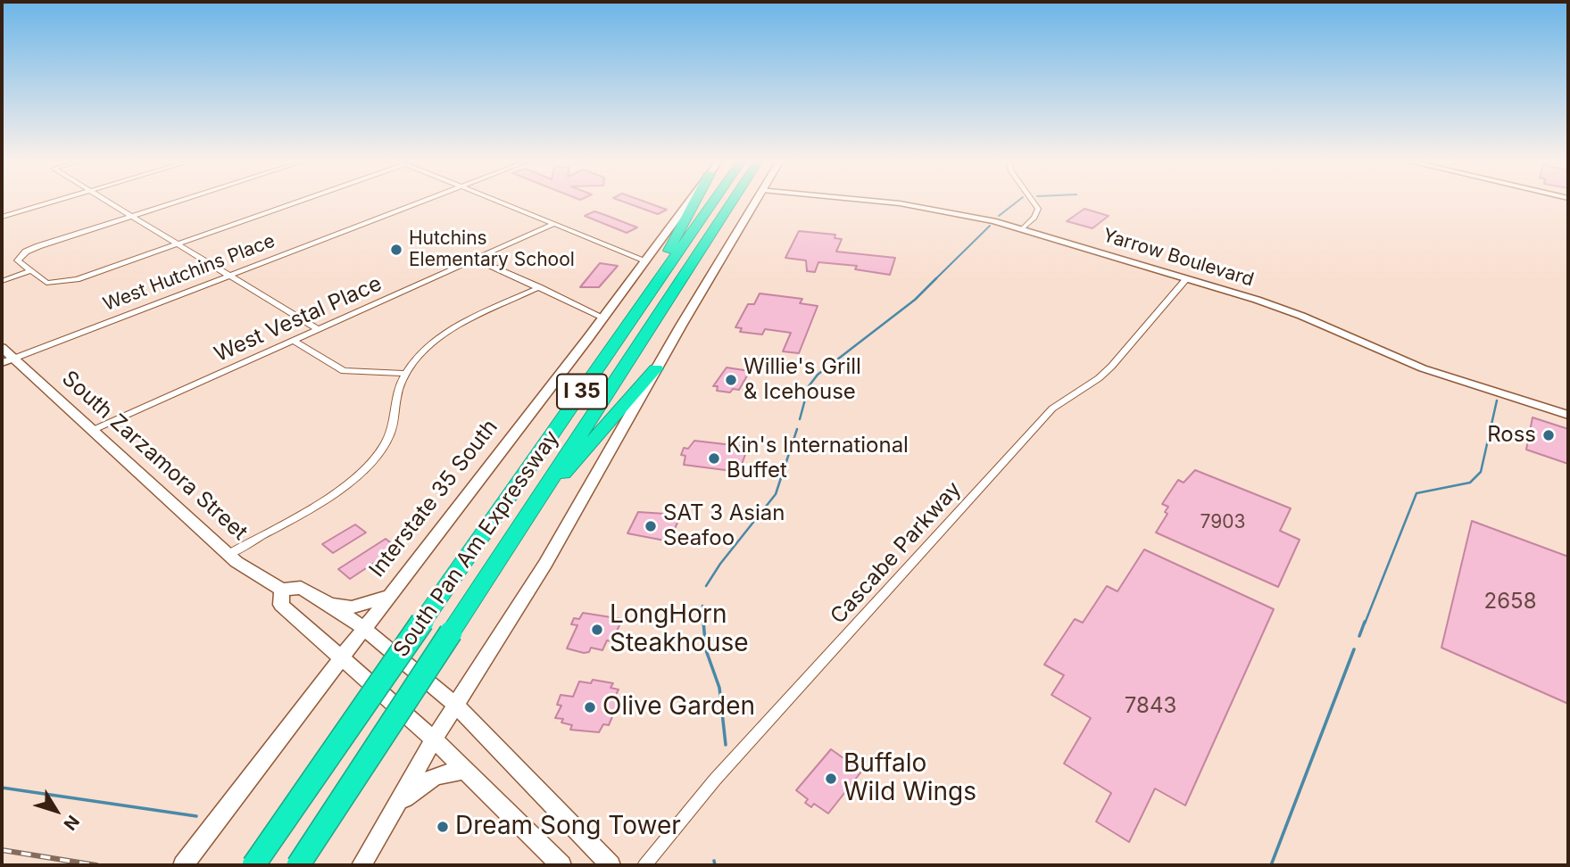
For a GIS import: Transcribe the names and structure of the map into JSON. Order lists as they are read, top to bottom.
{
  "streets": {
    "highway": ["I 35", "South Pan Am Expressway"],
    "main road": ["South Zarzamora Street", "Interstate 35 South"],
    "street": [
      "Yarrow Boulevard",
      "West Hutchins Place",
      "West Vestal Place",
      "Cascabe Parkway"
    ]
  },
  "crossings": [
    ["Yarrow Boulevard", "Cascabe Parkway"],
    ["West Hutchins Place", "South Zarzamora Street"],
    ["West Vestal Place", "South Zarzamora Street"],
    ["South Zarzamora Street", "Interstate 35 South"]
  ],
  "places": [
    "Hutchins Elementary School",
    "Willie's Grill & Icehouse",
    "Ross",
    "Kin's International Buffet",
    "SAT 3 Asian Seafoo",
    "LongHorn Steakhouse",
    "Olive Garden",
    "Buffalo Wild Wings",
    "Dream Song Tower"
  ],
  "house_numbers": ["7903", "2658", "7843"],
  "north": "bottom right"
}
